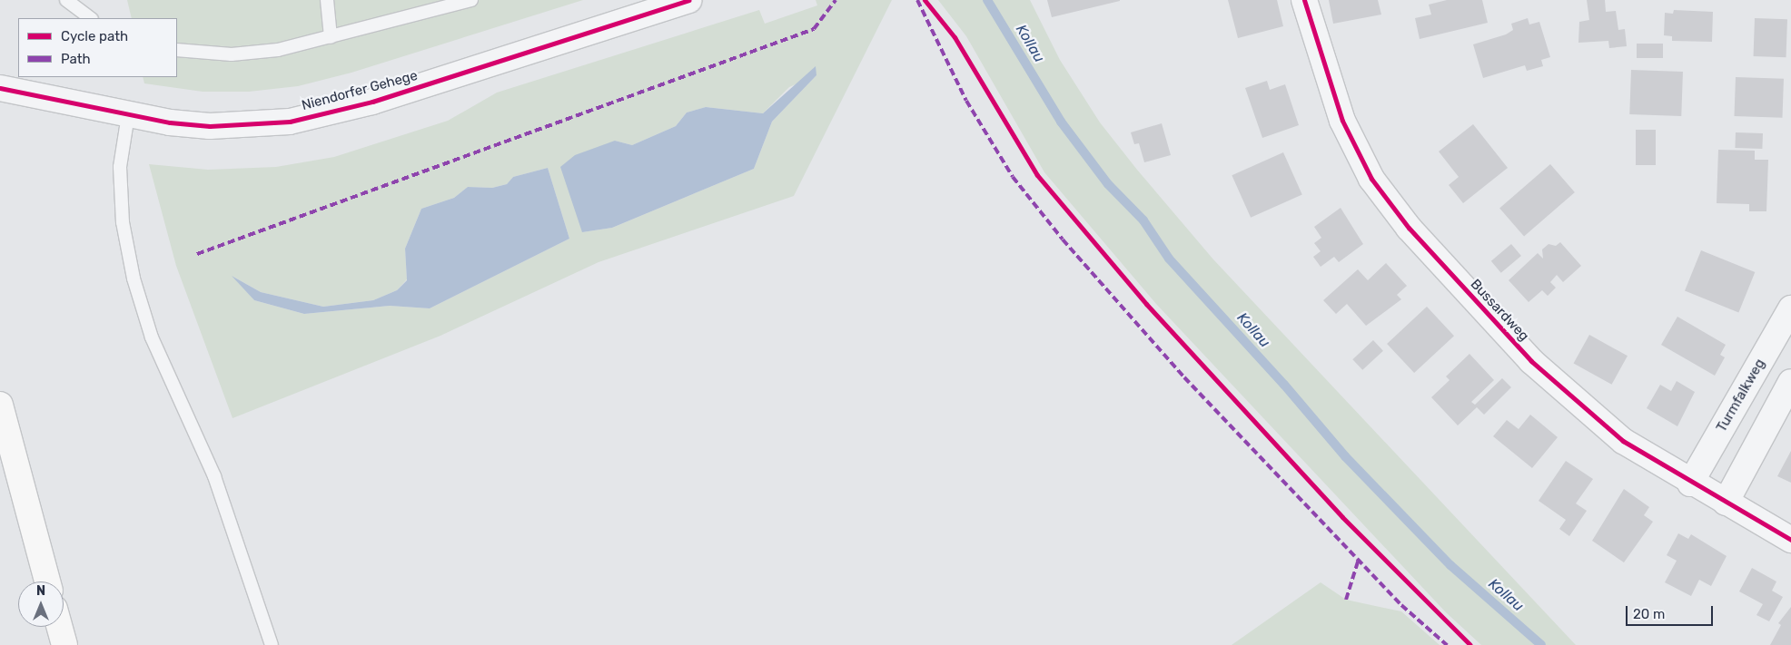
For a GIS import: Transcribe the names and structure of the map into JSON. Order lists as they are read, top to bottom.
{
  "streets": {
    "street": ["Niendorfer Gehege", "Bussardweg", "Turmfalkweg"]
  },
  "crossings": [
    ["Bussardweg", "Turmfalkweg"]
  ],
  "water": ["Kollau"],
  "legend": ["Cycle path", "Path"],
  "scale_bar": "20 m",
  "north": "top"
}
